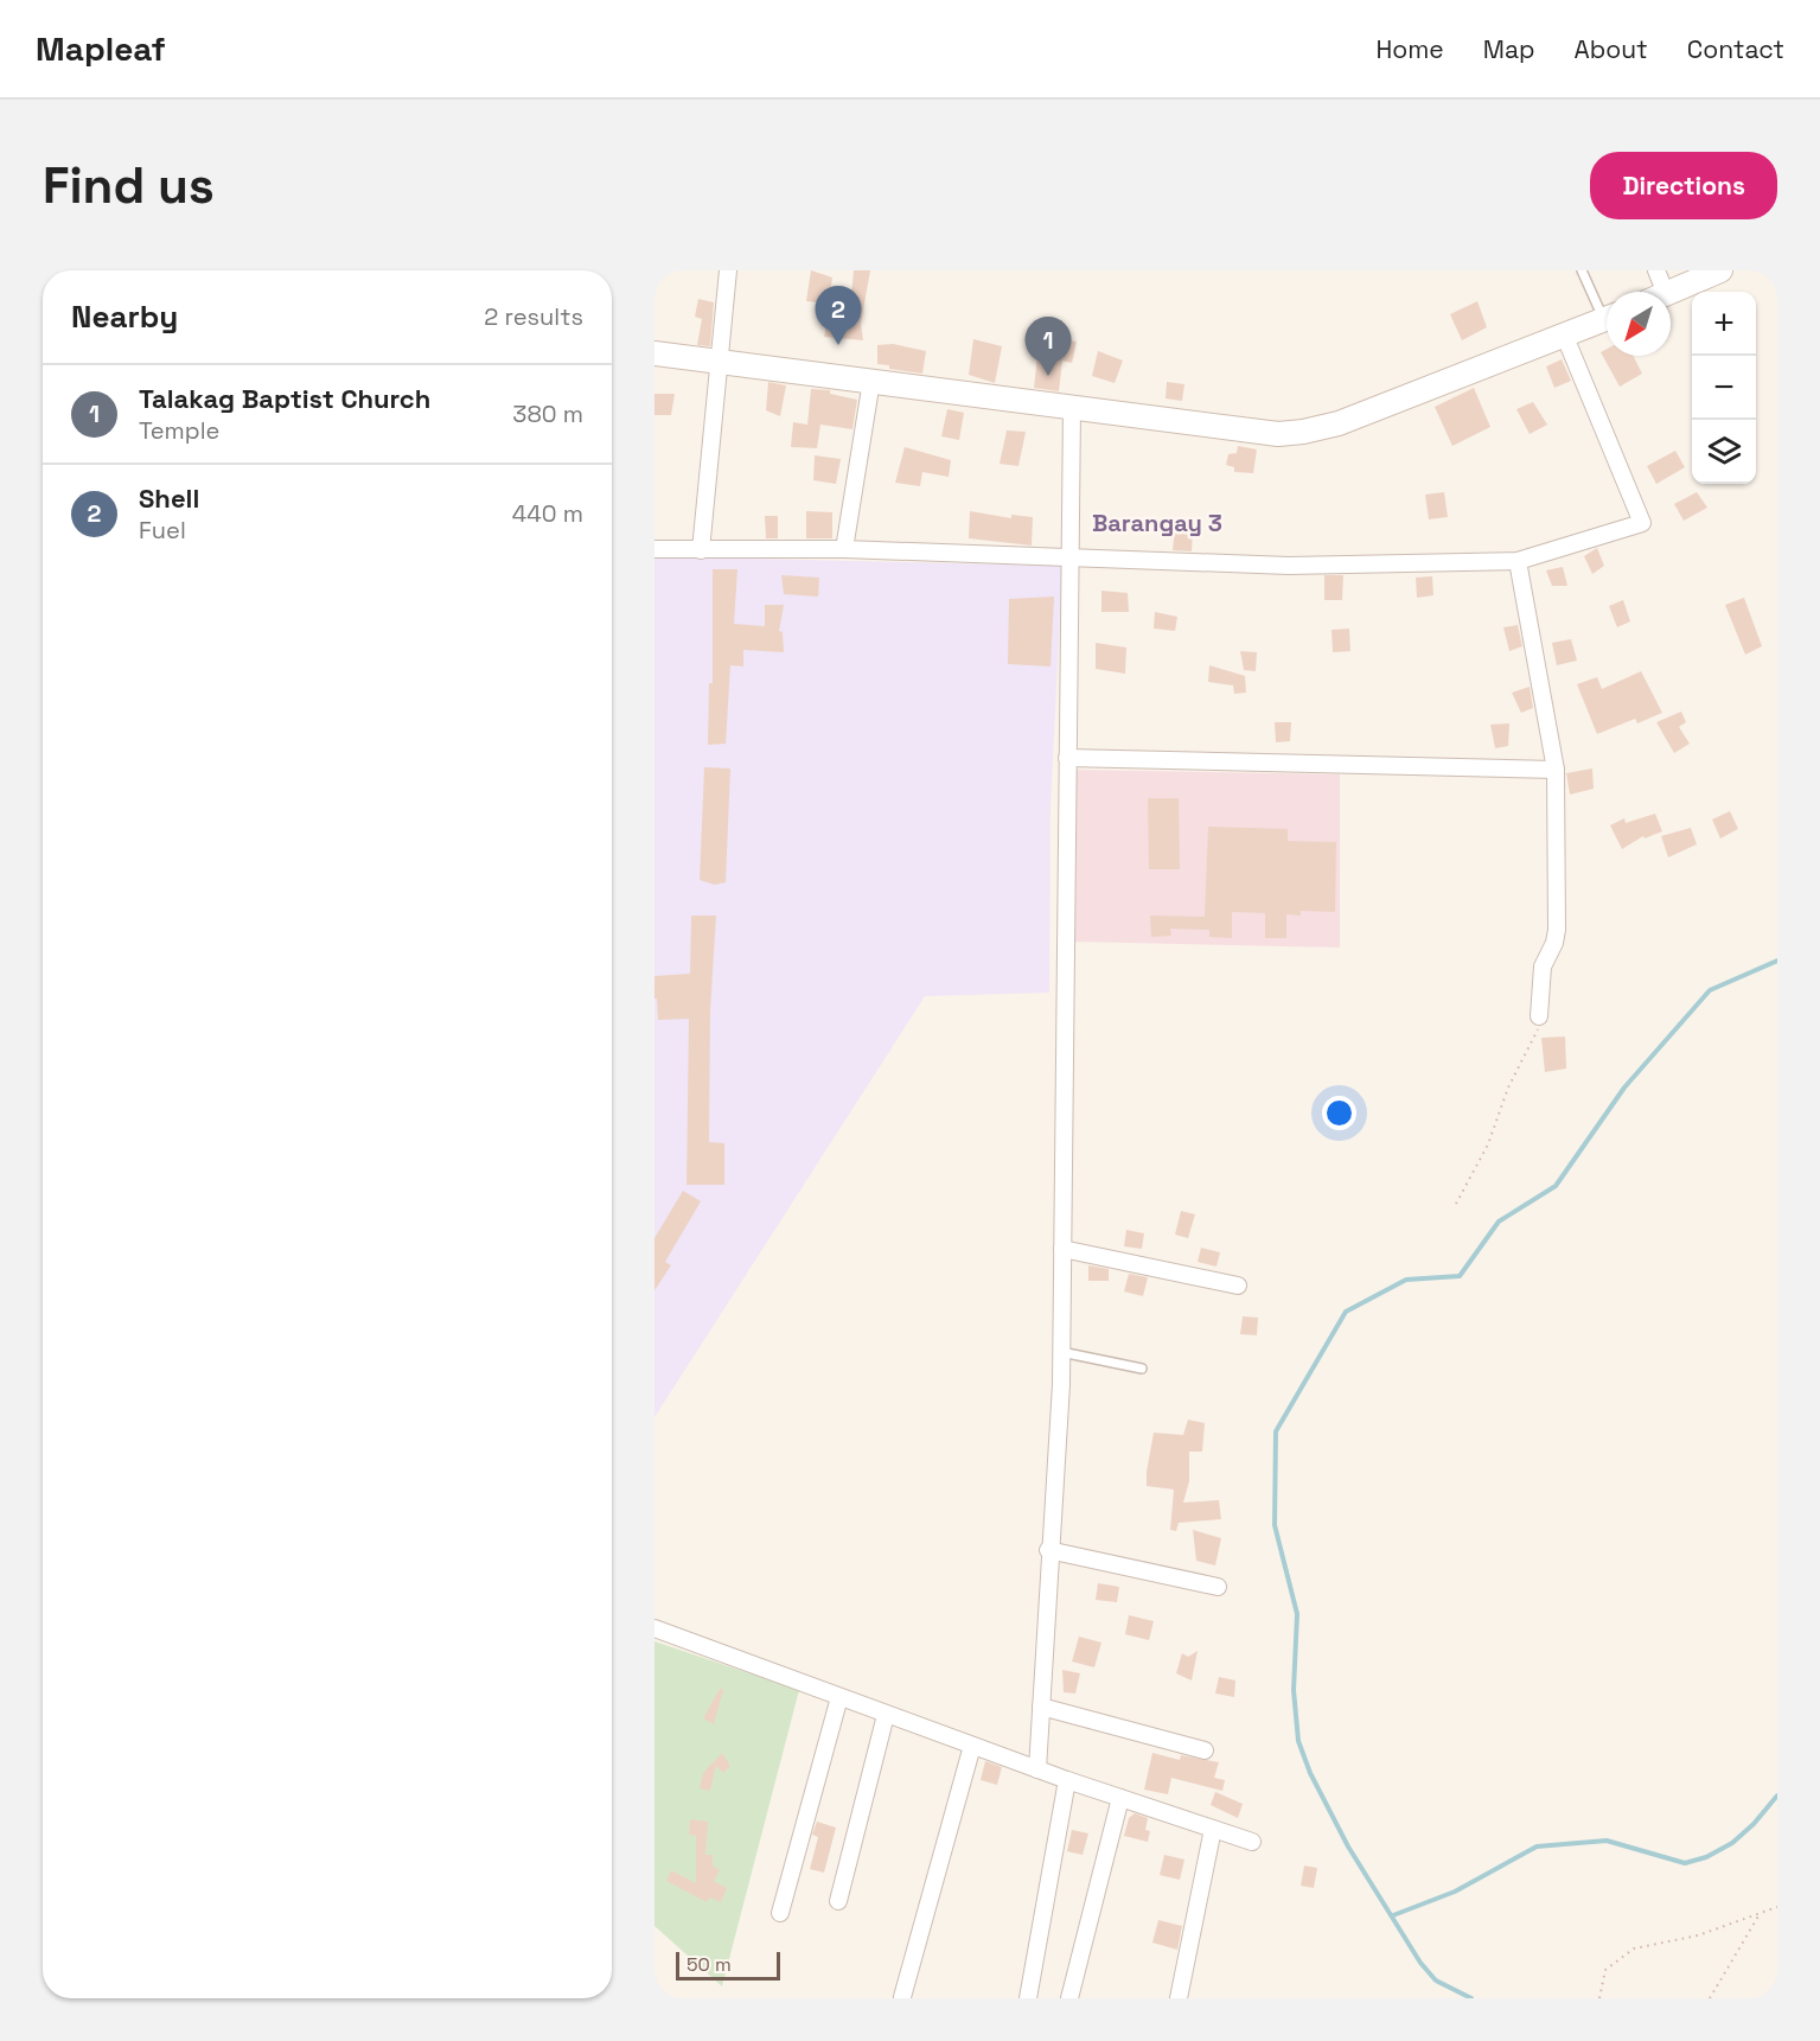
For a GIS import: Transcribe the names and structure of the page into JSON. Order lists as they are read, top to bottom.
{
  "districts": ["Barangay 3"],
  "scale_bar": "50 m",
  "north": "bottom left",
  "page": {
    "header": "Mapleaf",
    "nav": [
      "Home",
      "Map",
      "About",
      "Contact"
    ],
    "buttons": "Directions",
    "title": "Find us",
    "heading": ["Nearby", "2 results"],
    "pins": ["2", "1"],
    "map_buttons": ["+", "−"],
    "list": [
      {
        "mark": "1",
        "name": "Talakag Baptist Church",
        "note": "Temple",
        "value": "380 m"
      },
      {
        "mark": "2",
        "name": "Shell",
        "note": "Fuel",
        "value": "440 m"
      }
    ],
    "scale": "50 m"
  }
}
